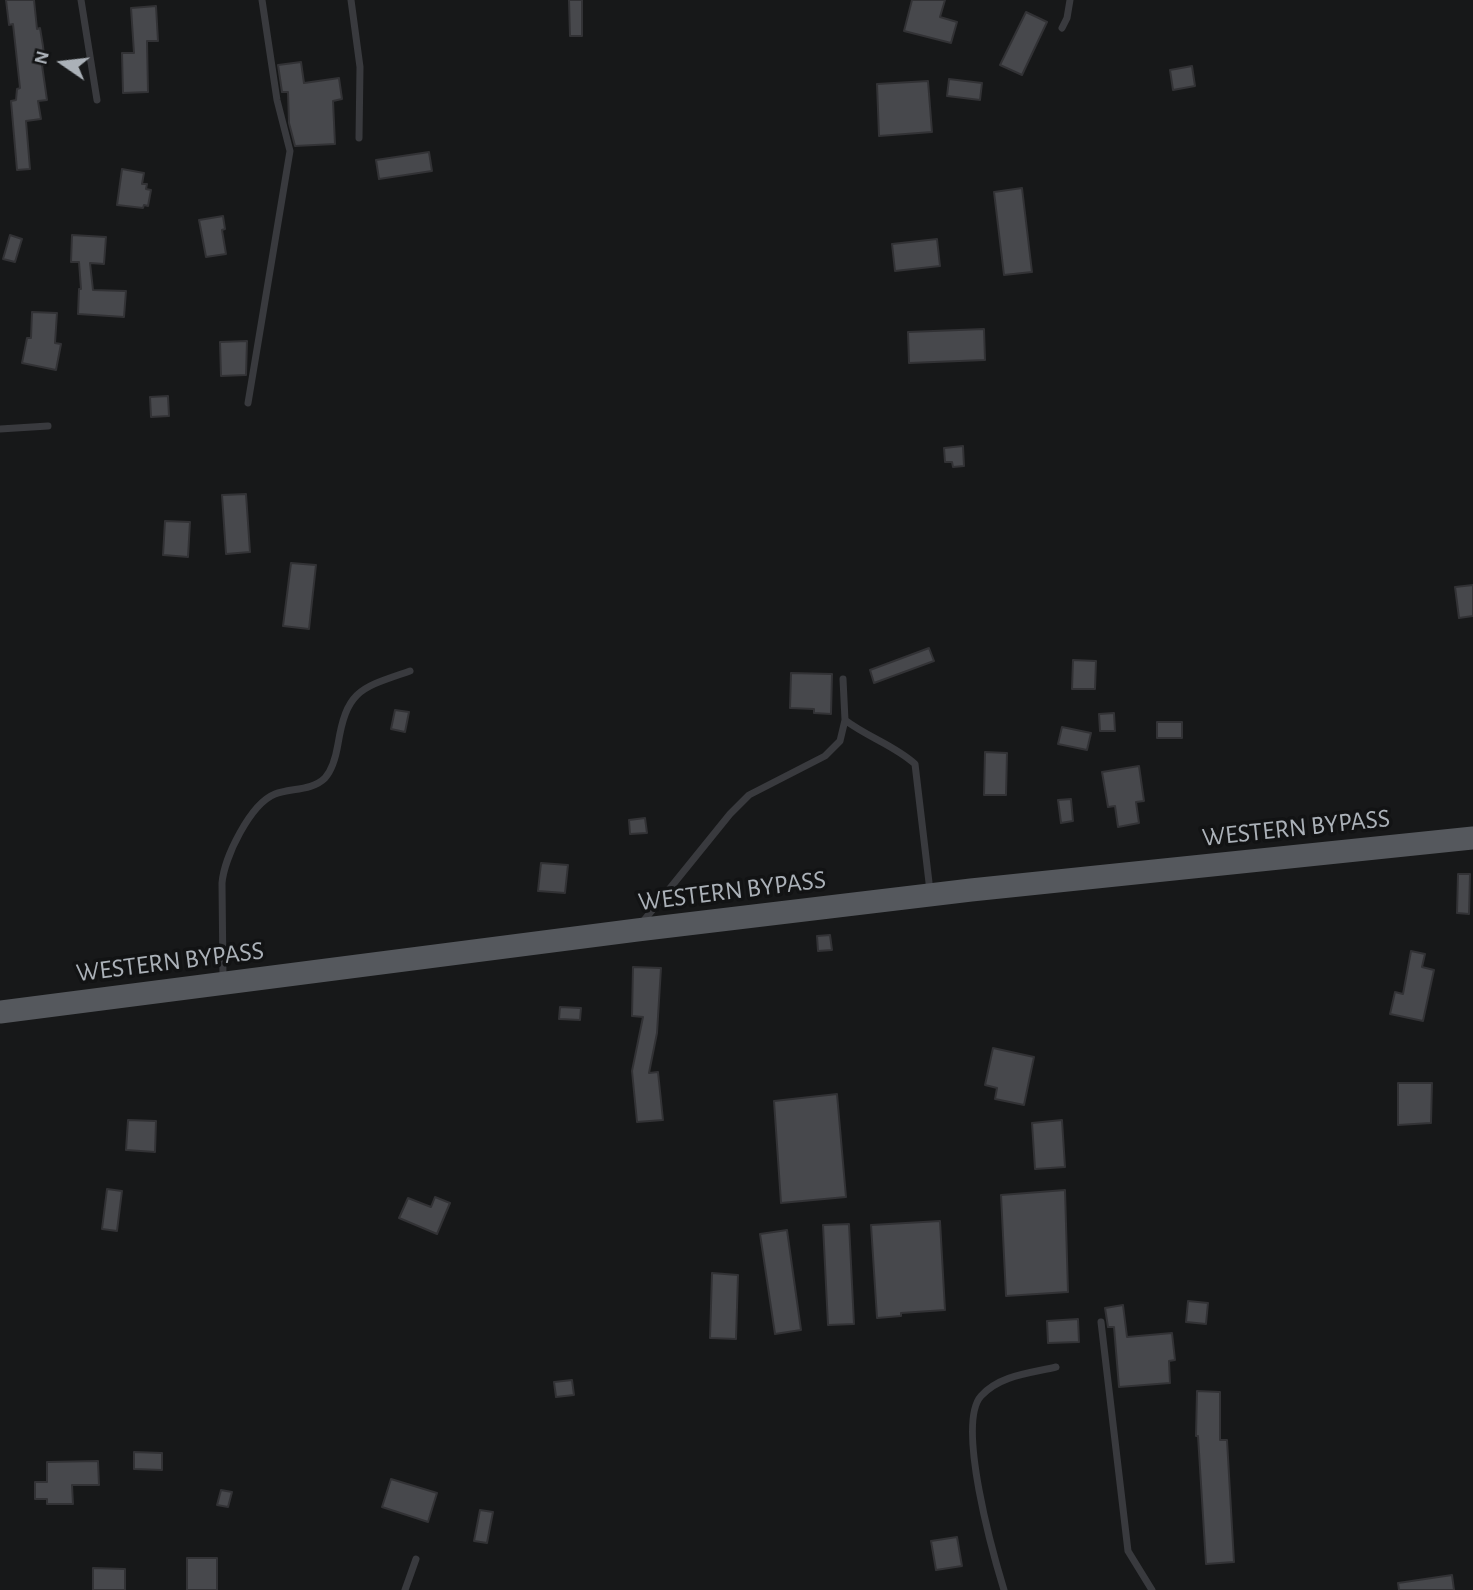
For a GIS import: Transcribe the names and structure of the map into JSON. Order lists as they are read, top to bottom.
{
  "streets": {
    "main road": ["WESTERN BYPASS"]
  },
  "north": "left"
}
